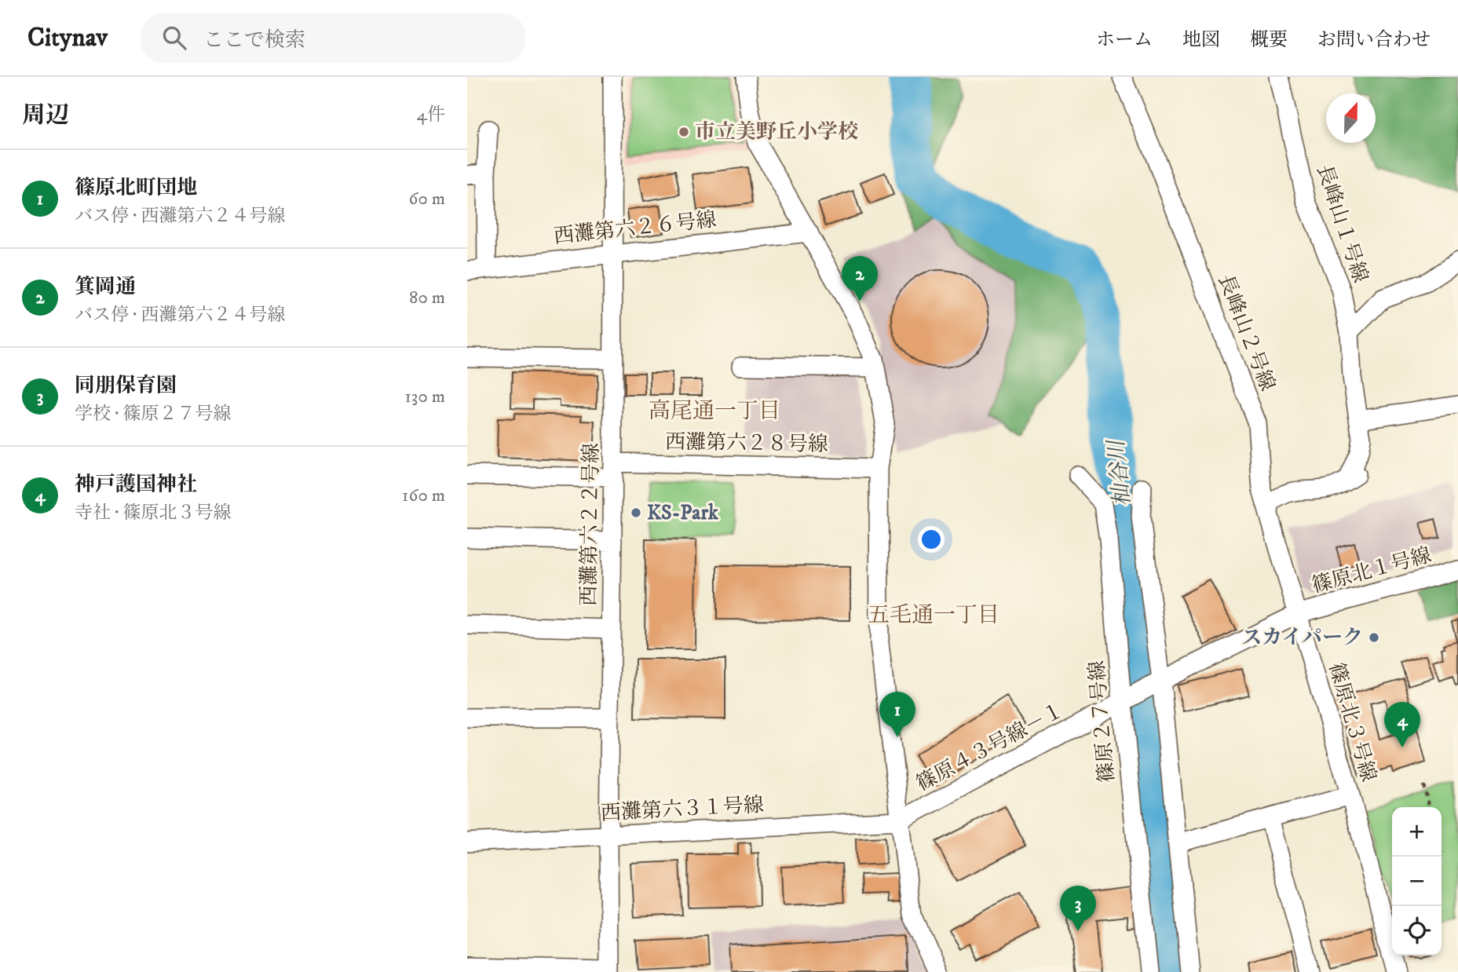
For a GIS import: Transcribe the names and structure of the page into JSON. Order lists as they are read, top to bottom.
{
  "streets": {
    "street": [
      "長峰山１号線",
      "西灘第六２６号線",
      "長峰山２号線",
      "西灘第六２８号線",
      "西灘第六２２号線",
      "篠原北１号線",
      "篠原２７号線",
      "篠原北３号線",
      "篠原４３号線－１",
      "西灘第六３１号線"
    ]
  },
  "crossings": [
    ["長峰山１号線", "長峰山２号線"],
    ["西灘第六２６号線", "西灘第六２２号線"],
    ["長峰山２号線", "篠原北１号線"],
    ["長峰山２号線", "篠原北３号線"],
    ["西灘第六２８号線", "西灘第六２２号線"],
    ["西灘第六２２号線", "西灘第六３１号線"],
    ["篠原北１号線", "篠原北３号線"],
    ["篠原２７号線", "篠原４３号線－１"],
    ["篠原４３号線－１", "西灘第六３１号線"]
  ],
  "districts": ["高尾通一丁目", "五毛通一丁目"],
  "water": ["杣谷川"],
  "places": ["市立美野丘小学校", "KS-Park", "スカイパーク"],
  "north": "top",
  "page": {
    "header": "Citynav",
    "search": "ここで検索",
    "nav": [
      "ホーム",
      "地図",
      "概要",
      "お問い合わせ"
    ],
    "heading": ["周辺", "4件"],
    "list": [
      {
        "mark": "1",
        "name": "篠原北町団地",
        "note": "バス停 · 西灘第六２４号線",
        "value": "60 m"
      },
      {
        "mark": "2",
        "name": "箕岡通",
        "note": "バス停 · 西灘第六２４号線",
        "value": "80 m"
      },
      {
        "mark": "3",
        "name": "同朋保育園",
        "note": "学校 · 篠原２７号線",
        "value": "130 m"
      },
      {
        "mark": "4",
        "name": "神戸護国神社",
        "note": "寺社 · 篠原北３号線",
        "value": "160 m"
      }
    ],
    "pins": [
      "2",
      "1",
      "4",
      "3"
    ],
    "map_buttons": ["+", "−"]
  }
}
